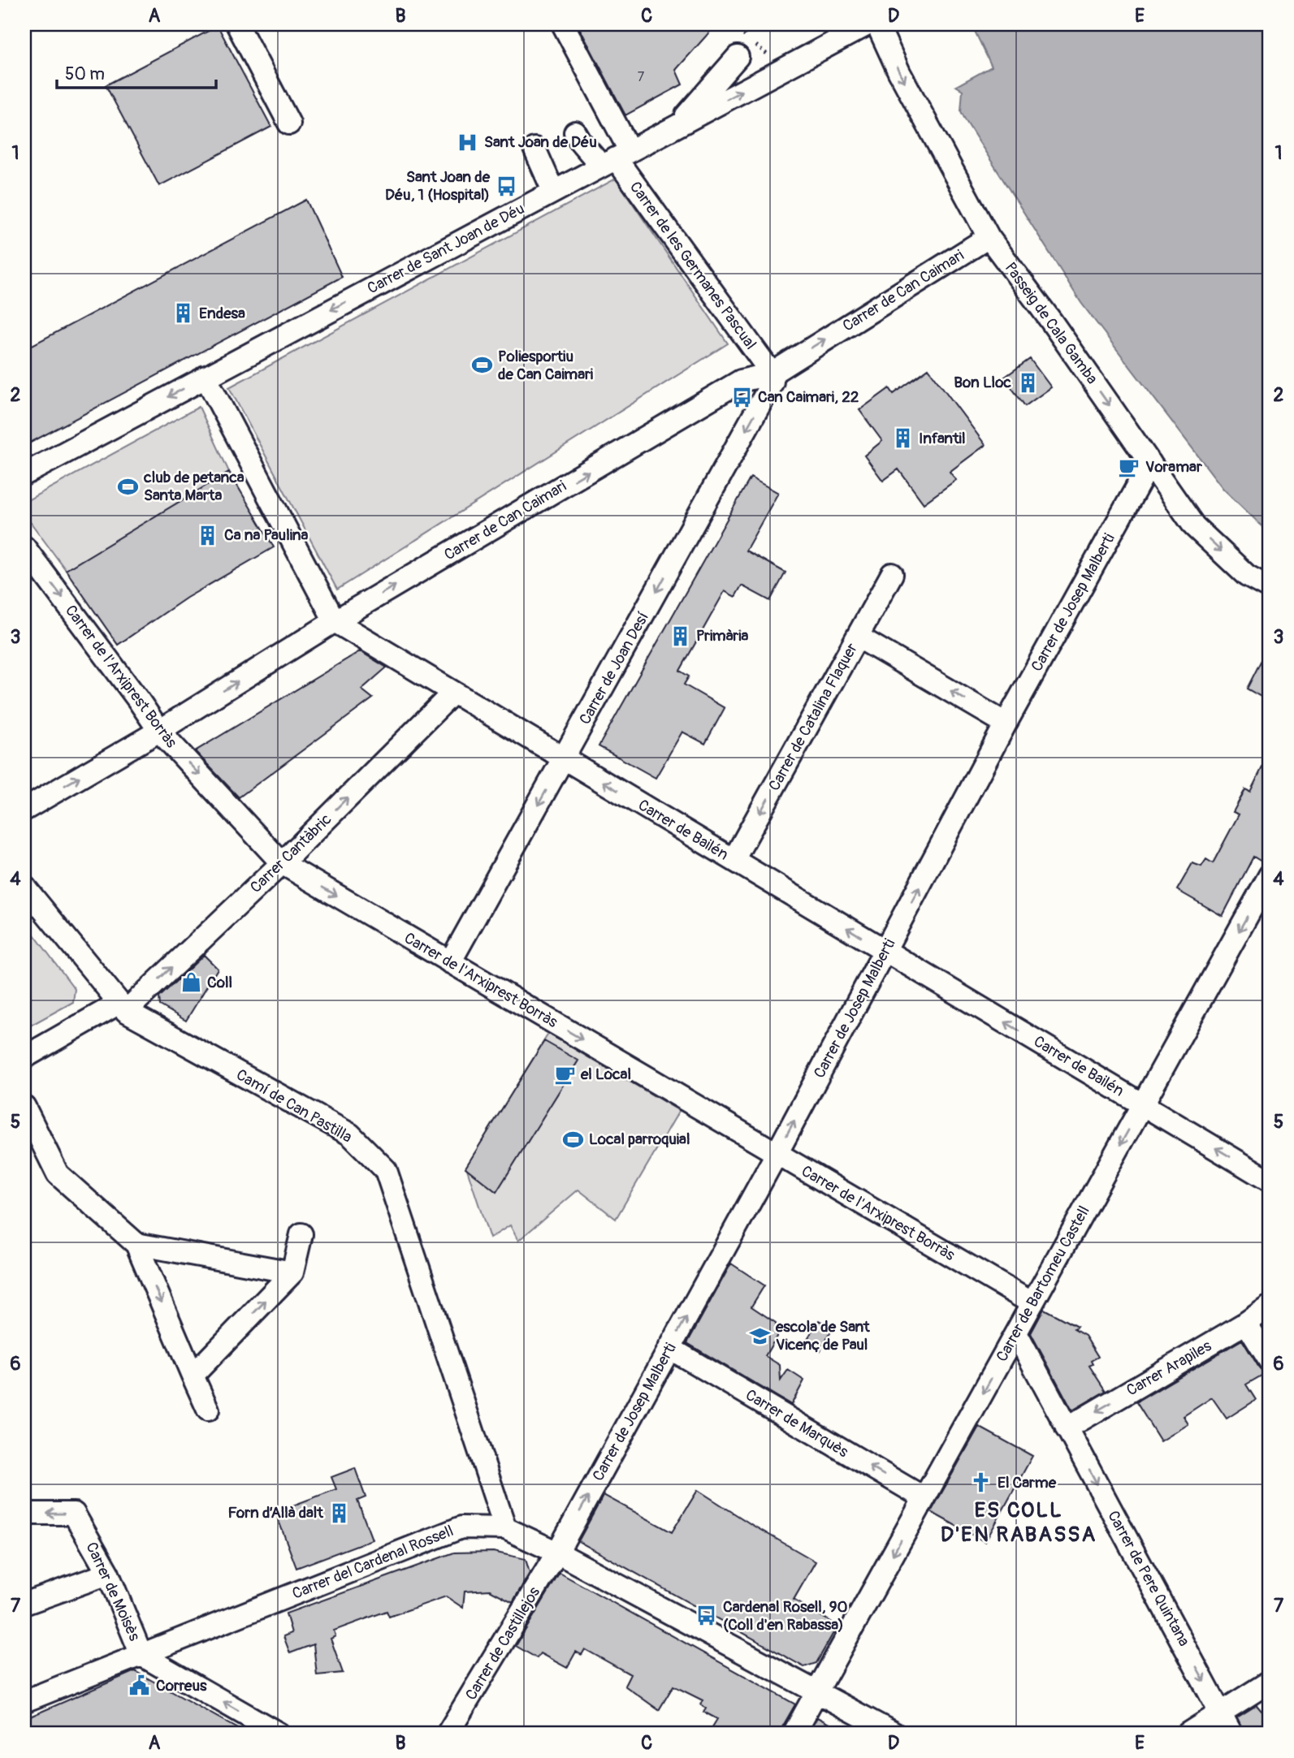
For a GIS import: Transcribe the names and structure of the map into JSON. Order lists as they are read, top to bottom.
{
  "streets": {
    "street": [
      "Carrer de Sant Joan de Déu",
      "Carrer de les Germanes Pascual",
      "Carrer de Can Caimari",
      "Passeig de Cala Gamba",
      "Carrer de Josep Malberti",
      "Carrer de Joan Desí",
      "Carrer de l'Arxiprest Borràs",
      "Carrer de Catalina Flaquer",
      "Carrer de Bailén",
      "Carrer Cantàbric",
      "Camí de Can Pastilla",
      "Carrer de Bartomeu Castell",
      "Carrer Arapiles",
      "Carrer de Marquès",
      "Carrer del Cardenal Rossell",
      "Carrer de Pere Quintana",
      "Carrer de Moisès",
      "Carrer de Castillejos"
    ]
  },
  "crossings": [
    ["Carrer de Sant Joan de Déu", "Carrer de les Germanes Pascual"],
    ["Carrer de les Germanes Pascual", "Carrer de Can Caimari"],
    ["Carrer de les Germanes Pascual", "Carrer de Joan Desí"],
    ["Carrer de Can Caimari", "Passeig de Cala Gamba"],
    ["Carrer de Can Caimari", "Carrer de Joan Desí"],
    ["Carrer de Can Caimari", "Carrer de l'Arxiprest Borràs"],
    ["Carrer de Can Caimari", "Carrer de Bailén"],
    ["Passeig de Cala Gamba", "Carrer de Josep Malberti"],
    ["Carrer de Josep Malberti", "Carrer de l'Arxiprest Borràs"],
    ["Carrer de Josep Malberti", "Carrer de Bailén"],
    ["Carrer de Josep Malberti", "Carrer de Marquès"],
    ["Carrer de Josep Malberti", "Carrer del Cardenal Rossell"],
    ["Carrer de Josep Malberti", "Carrer de Castillejos"],
    ["Carrer de Joan Desí", "Carrer de l'Arxiprest Borràs"],
    ["Carrer de Joan Desí", "Carrer de Bailén"],
    ["Carrer de l'Arxiprest Borràs", "Carrer Cantàbric"],
    ["Carrer de l'Arxiprest Borràs", "Carrer de Bartomeu Castell"],
    ["Carrer de Catalina Flaquer", "Carrer de Bailén"],
    ["Carrer de Bailén", "Carrer Cantàbric"],
    ["Carrer de Bailén", "Carrer de Bartomeu Castell"],
    ["Carrer Cantàbric", "Camí de Can Pastilla"],
    ["Camí de Can Pastilla", "Carrer del Cardenal Rossell"],
    ["Carrer de Bartomeu Castell", "Carrer de Marquès"],
    ["Carrer de Bartomeu Castell", "Carrer del Cardenal Rossell"],
    ["Carrer de Bartomeu Castell", "Carrer de Pere Quintana"],
    ["Carrer Arapiles", "Carrer de Pere Quintana"],
    ["Carrer del Cardenal Rossell", "Carrer de Moisès"],
    ["Carrer del Cardenal Rossell", "Carrer de Castillejos"]
  ],
  "one_way": [
    "Carrer de Can Caimari",
    "Passeig de Cala Gamba",
    "Carrer de Josep Malberti",
    "Carrer de Joan Desí",
    "Carrer de l'Arxiprest Borràs",
    "Carrer de Catalina Flaquer",
    "Carrer de Bailén",
    "Carrer Cantàbric",
    "Carrer de Bartomeu Castell",
    "Carrer Arapiles",
    "Carrer de Marquès",
    "Carrer de Pere Quintana",
    "Carrer de Moisès"
  ],
  "districts": ["ES COLL D'EN RABASSA"],
  "places": {
    "hospital": ["Sant Joan de Déu"],
    "bus stop": ["Sant Joan de Déu, 1 (Hospital)", "Can Caimari, 22", "Cardenal Rosell, 90 (Coll d'en Rabassa)"],
    "building": [
      "Endesa",
      "Bon Lloc",
      "Infantil",
      "Ca na Paulina",
      "Primària",
      "Forn d’Allà dalt"
    ],
    "sports": ["Poliesportiu de Can Caimari", "club de petanca Santa Marta", "Local parroquial"],
    "cafe": ["Voramar", "el Local"],
    "shop": ["Coll"],
    "school or university": ["escola de Sant Vicenç de Paul"],
    "church": ["El Carme"],
    "public building": ["Correus"]
  },
  "house_numbers": ["7"],
  "scale_bar": "50 m",
  "grid": {
    "columns": [
      "A",
      "B",
      "C",
      "D",
      "E"
    ],
    "rows": [
      "1",
      "2",
      "3",
      "4",
      "5",
      "6",
      "7"
    ]
  }
}
